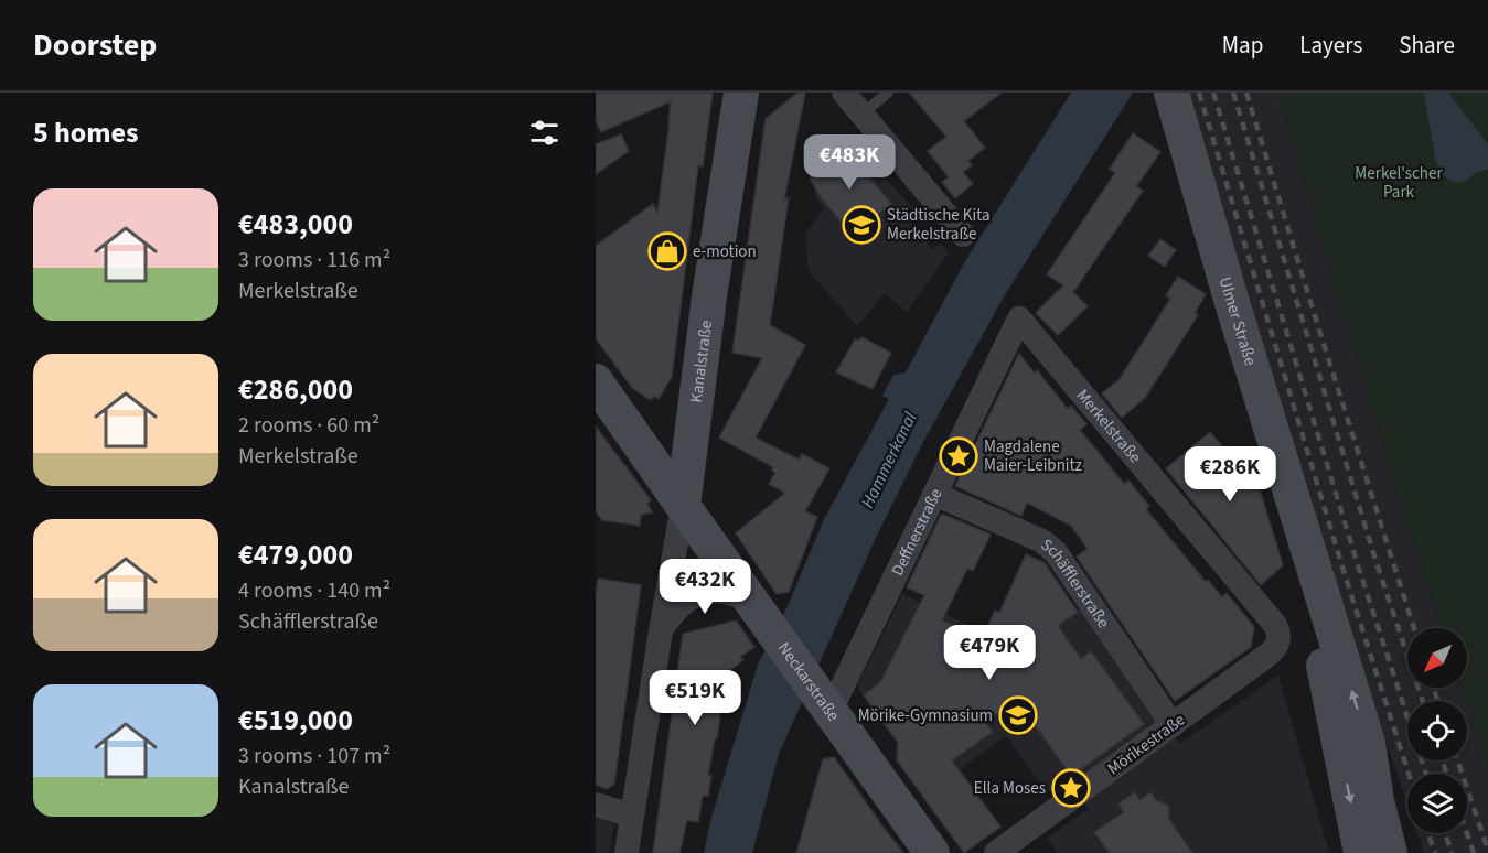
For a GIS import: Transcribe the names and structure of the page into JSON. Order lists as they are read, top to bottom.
{
  "streets": {
    "main road": ["Ulmer Straße", "Kanalstraße", "Neckarstraße"],
    "street": [
      "Merkelstraße",
      "Deffnerstraße",
      "Schäfflerstraße",
      "Mörikestraße"
    ]
  },
  "crossings": [
    ["Kanalstraße", "Neckarstraße"],
    ["Merkelstraße", "Deffnerstraße"],
    ["Merkelstraße", "Mörikestraße"],
    ["Deffnerstraße", "Schäfflerstraße"],
    ["Deffnerstraße", "Neckarstraße"],
    ["Schäfflerstraße", "Mörikestraße"]
  ],
  "water": ["Hammerkanal"],
  "parks": ["Merkel'scher Park"],
  "places": {
    "school or university": ["Städtische Kita Merkelstraße", "Mörike-Gymnasium"],
    "shop": ["e-motion"],
    "place": ["Magdalene Maier-Leibnitz", "Ella Moses"]
  },
  "north": "bottom left",
  "page": {
    "header": "Doorstep",
    "nav": ["Map", "Layers", "Share"],
    "heading": "5 homes",
    "price": [
      "€483K",
      "€286K",
      "€432K",
      "€479K",
      "€519K"
    ],
    "list": [
      {
        "name": "€483,000",
        "note": "3 rooms · 116 m² · Merkelstraße"
      },
      {
        "name": "€286,000",
        "note": "2 rooms · 60 m² · Merkelstraße"
      },
      {
        "name": "€479,000",
        "note": "4 rooms · 140 m² · Schäfflerstraße"
      },
      {
        "name": "€519,000",
        "note": "3 rooms · 107 m² · Kanalstraße"
      }
    ]
  }
}
